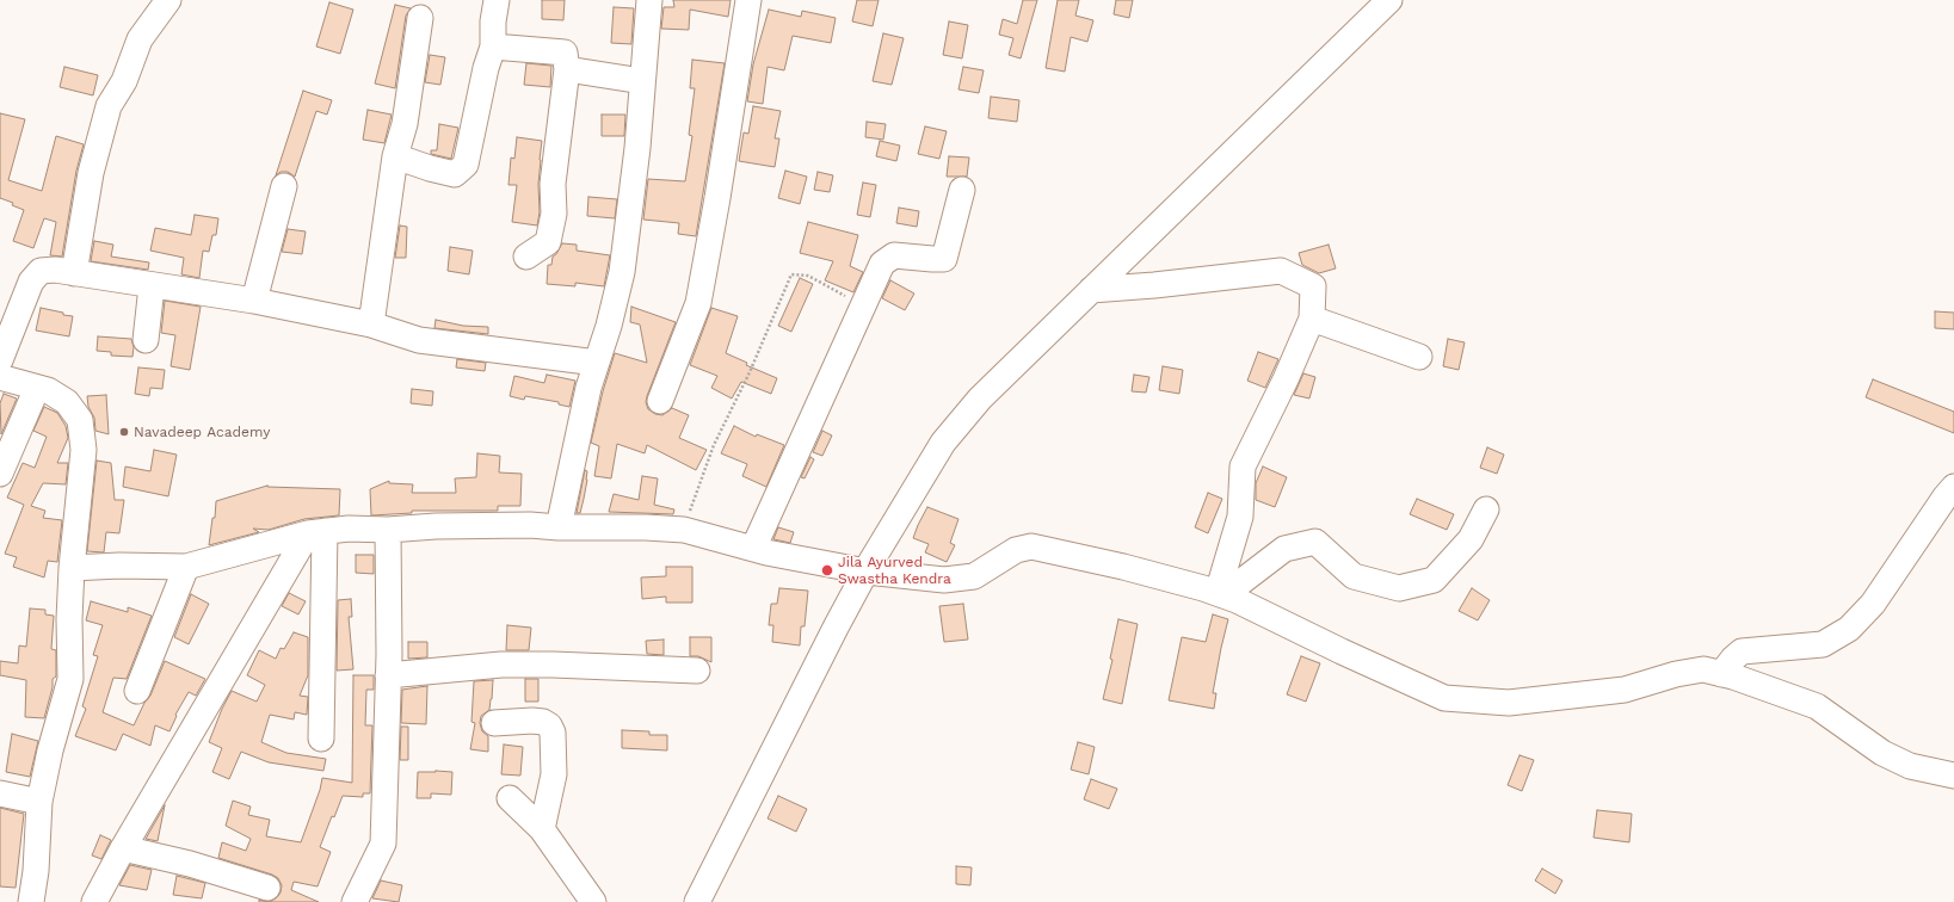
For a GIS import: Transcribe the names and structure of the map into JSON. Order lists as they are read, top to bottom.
{
  "places": ["Navadeep Academy", "Jila Ayurved Swastha Kendra"]
}
